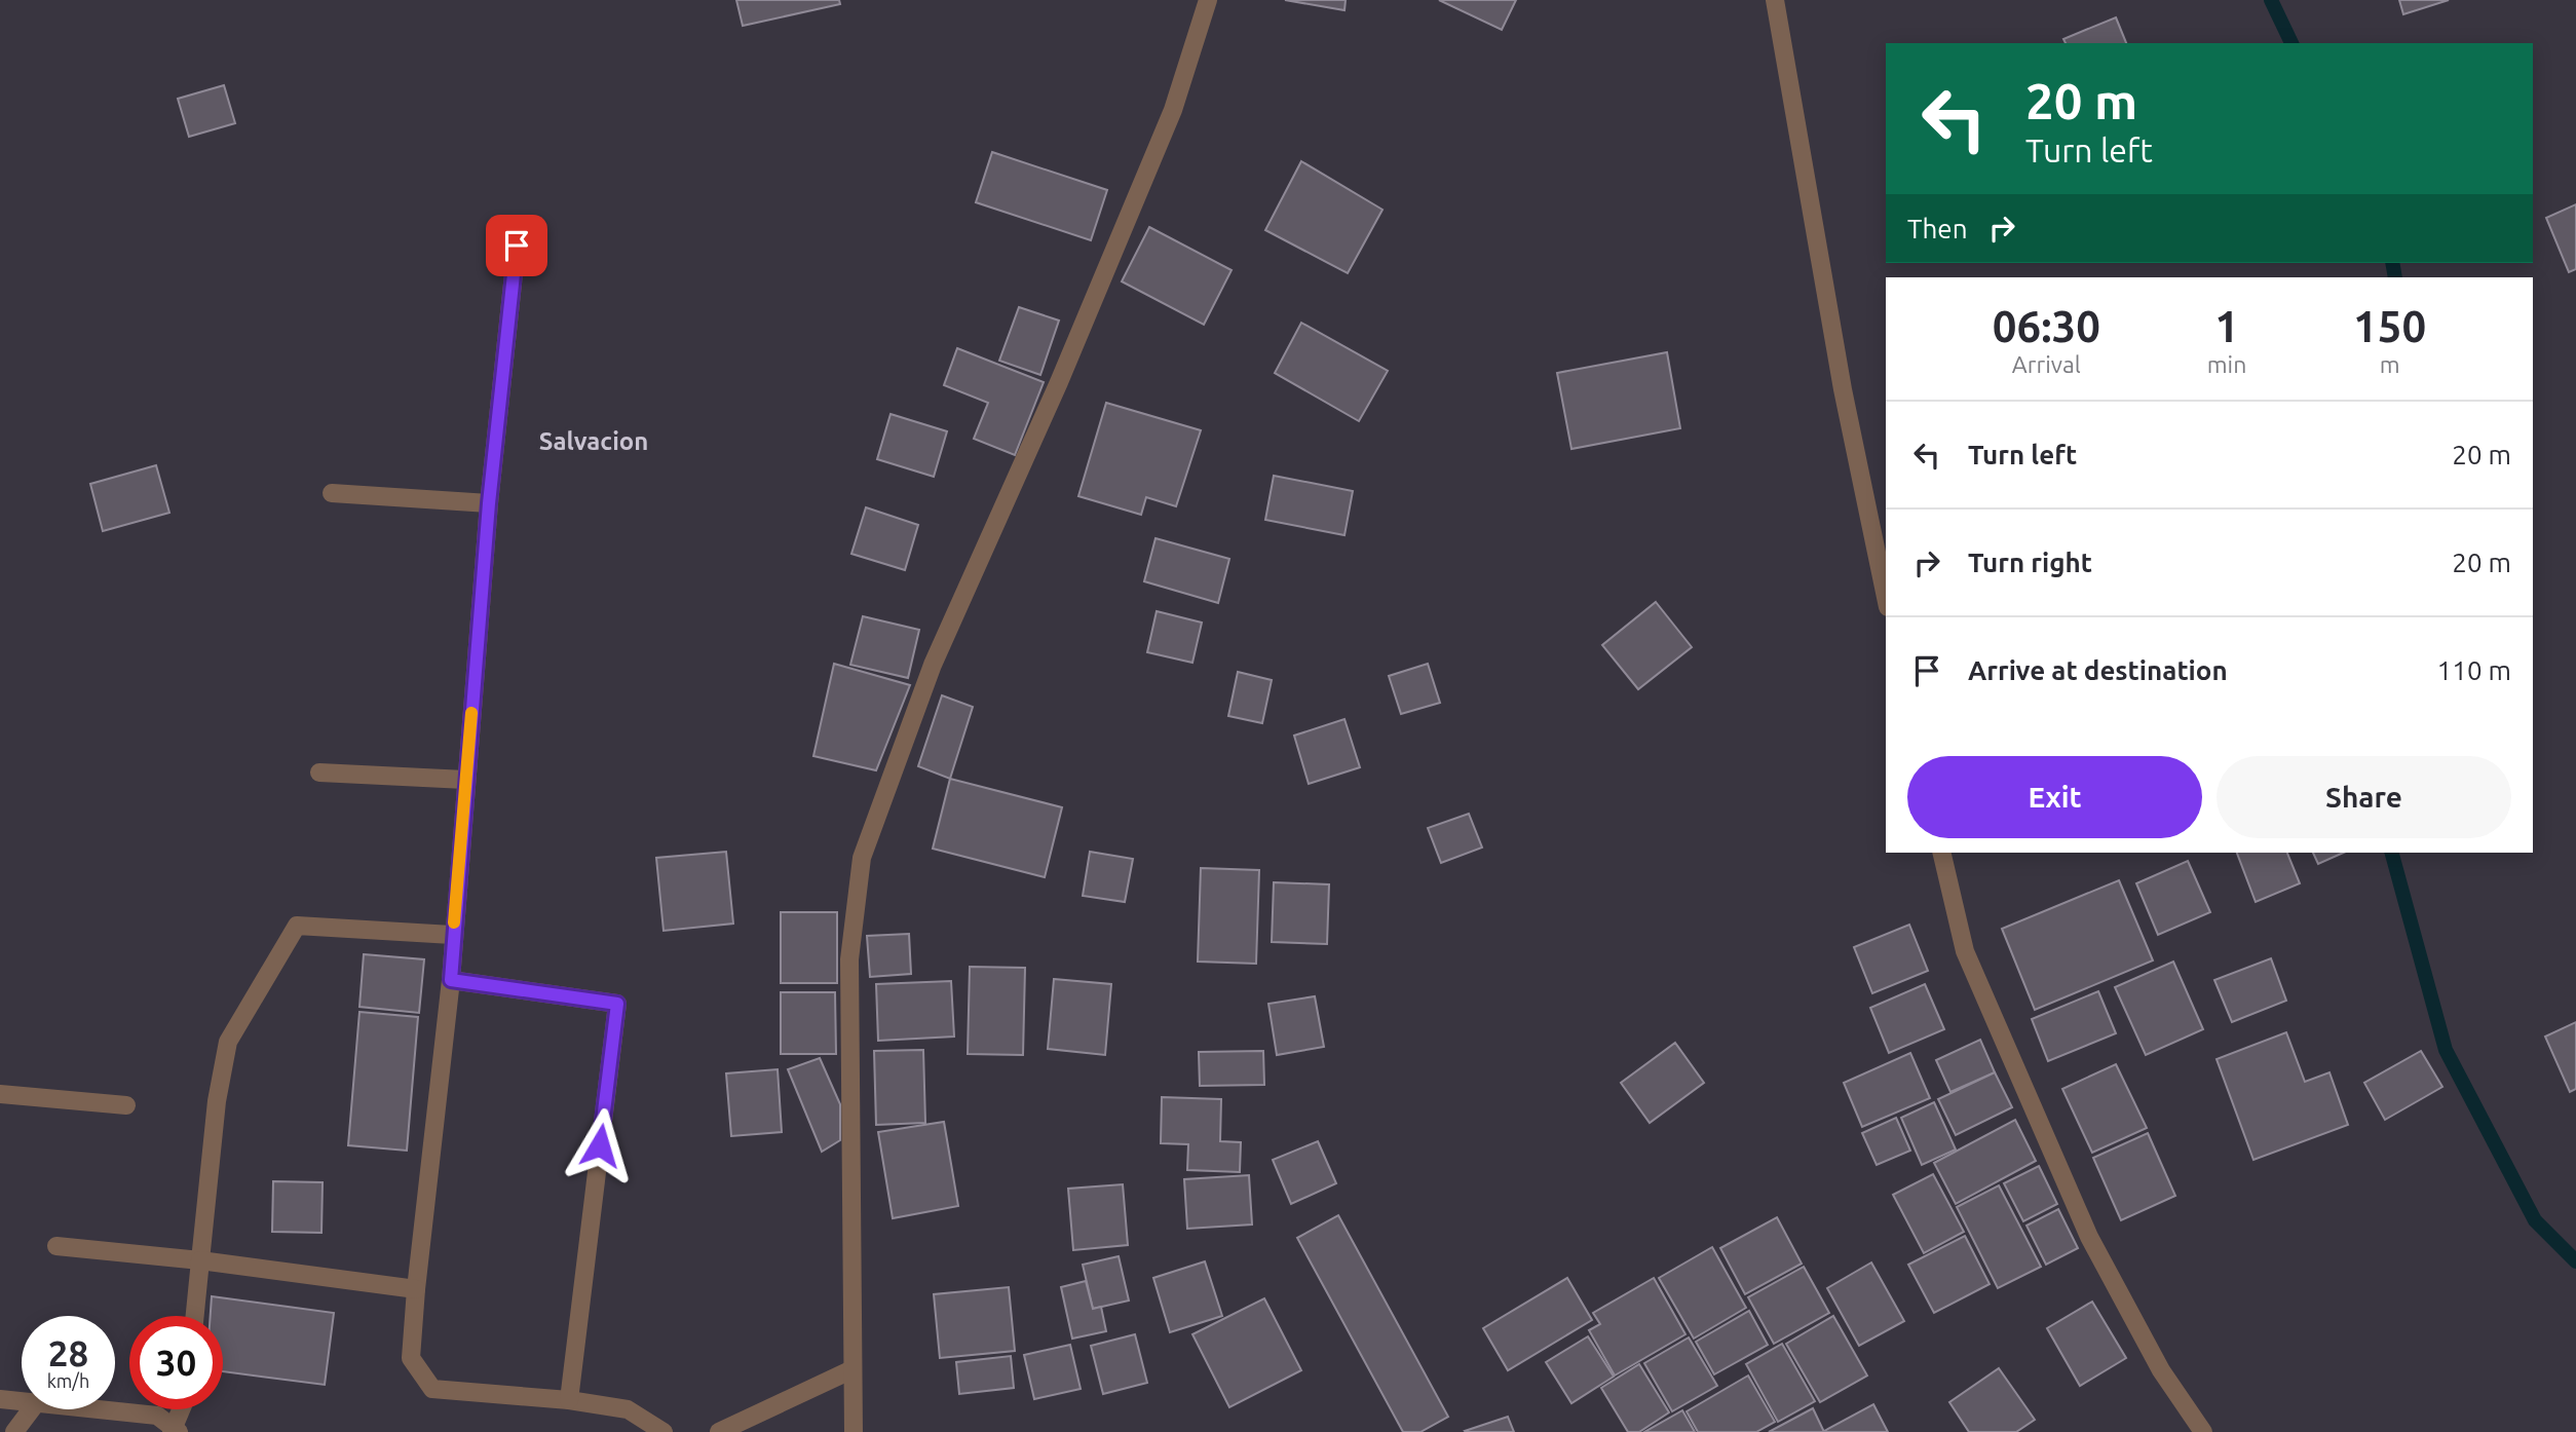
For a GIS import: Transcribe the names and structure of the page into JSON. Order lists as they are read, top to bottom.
{
  "districts": ["Salvacion"],
  "page": {
    "turn": ["20 m", "Turn left"],
    "then": "Then",
    "eta": [
      "06:30",
      "Arrival",
      "1",
      "min",
      "150",
      "m"
    ],
    "list": [
      {
        "name": "Turn left",
        "value": "20 m"
      },
      {
        "name": "Turn right",
        "value": "20 m"
      },
      {
        "name": "Arrive at destination",
        "value": "110 m"
      }
    ],
    "buttons": ["Exit", "Share"],
    "speed": "28 km/h",
    "limit": "30"
  }
}
